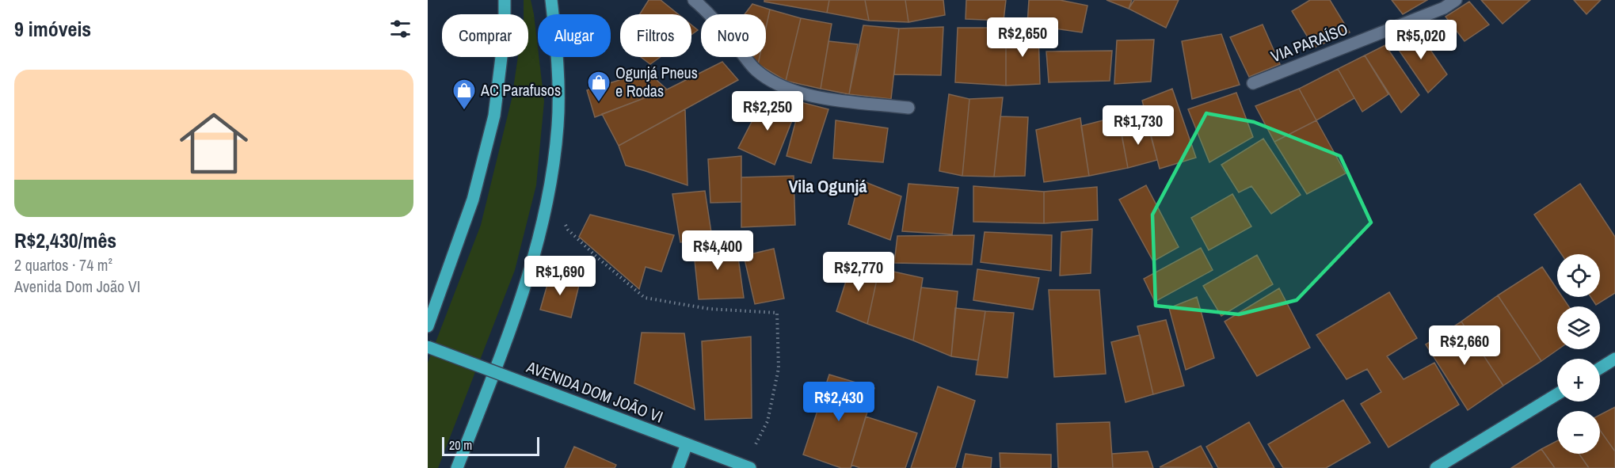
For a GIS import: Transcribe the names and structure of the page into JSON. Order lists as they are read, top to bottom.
{
  "streets": {
    "main road": ["AVENIDA DOM JOÃO VI"],
    "street": ["VIA PARAÍSO"]
  },
  "districts": ["Vila Ogunjá"],
  "places": {
    "shop": ["Ogunjá Pneus e Rodas", "AC Parafusos"]
  },
  "scale_bar": "20 m",
  "page": {
    "heading": "9 imóveis",
    "chip": [
      "Comprar",
      "Alugar",
      "Filtros",
      "Novo"
    ],
    "price": [
      "R$2,650",
      "R$5,020",
      "R$2,250",
      "R$1,730",
      "R$4,400",
      "R$2,770",
      "R$1,690",
      "R$2,660",
      "R$2,430"
    ],
    "list": [
      {
        "name": "R$2,430/mês",
        "note": "2 quartos · 74 m² · Avenida Dom João VI"
      }
    ],
    "map_buttons": ["+", "−"],
    "scale": "20 m"
  }
}
